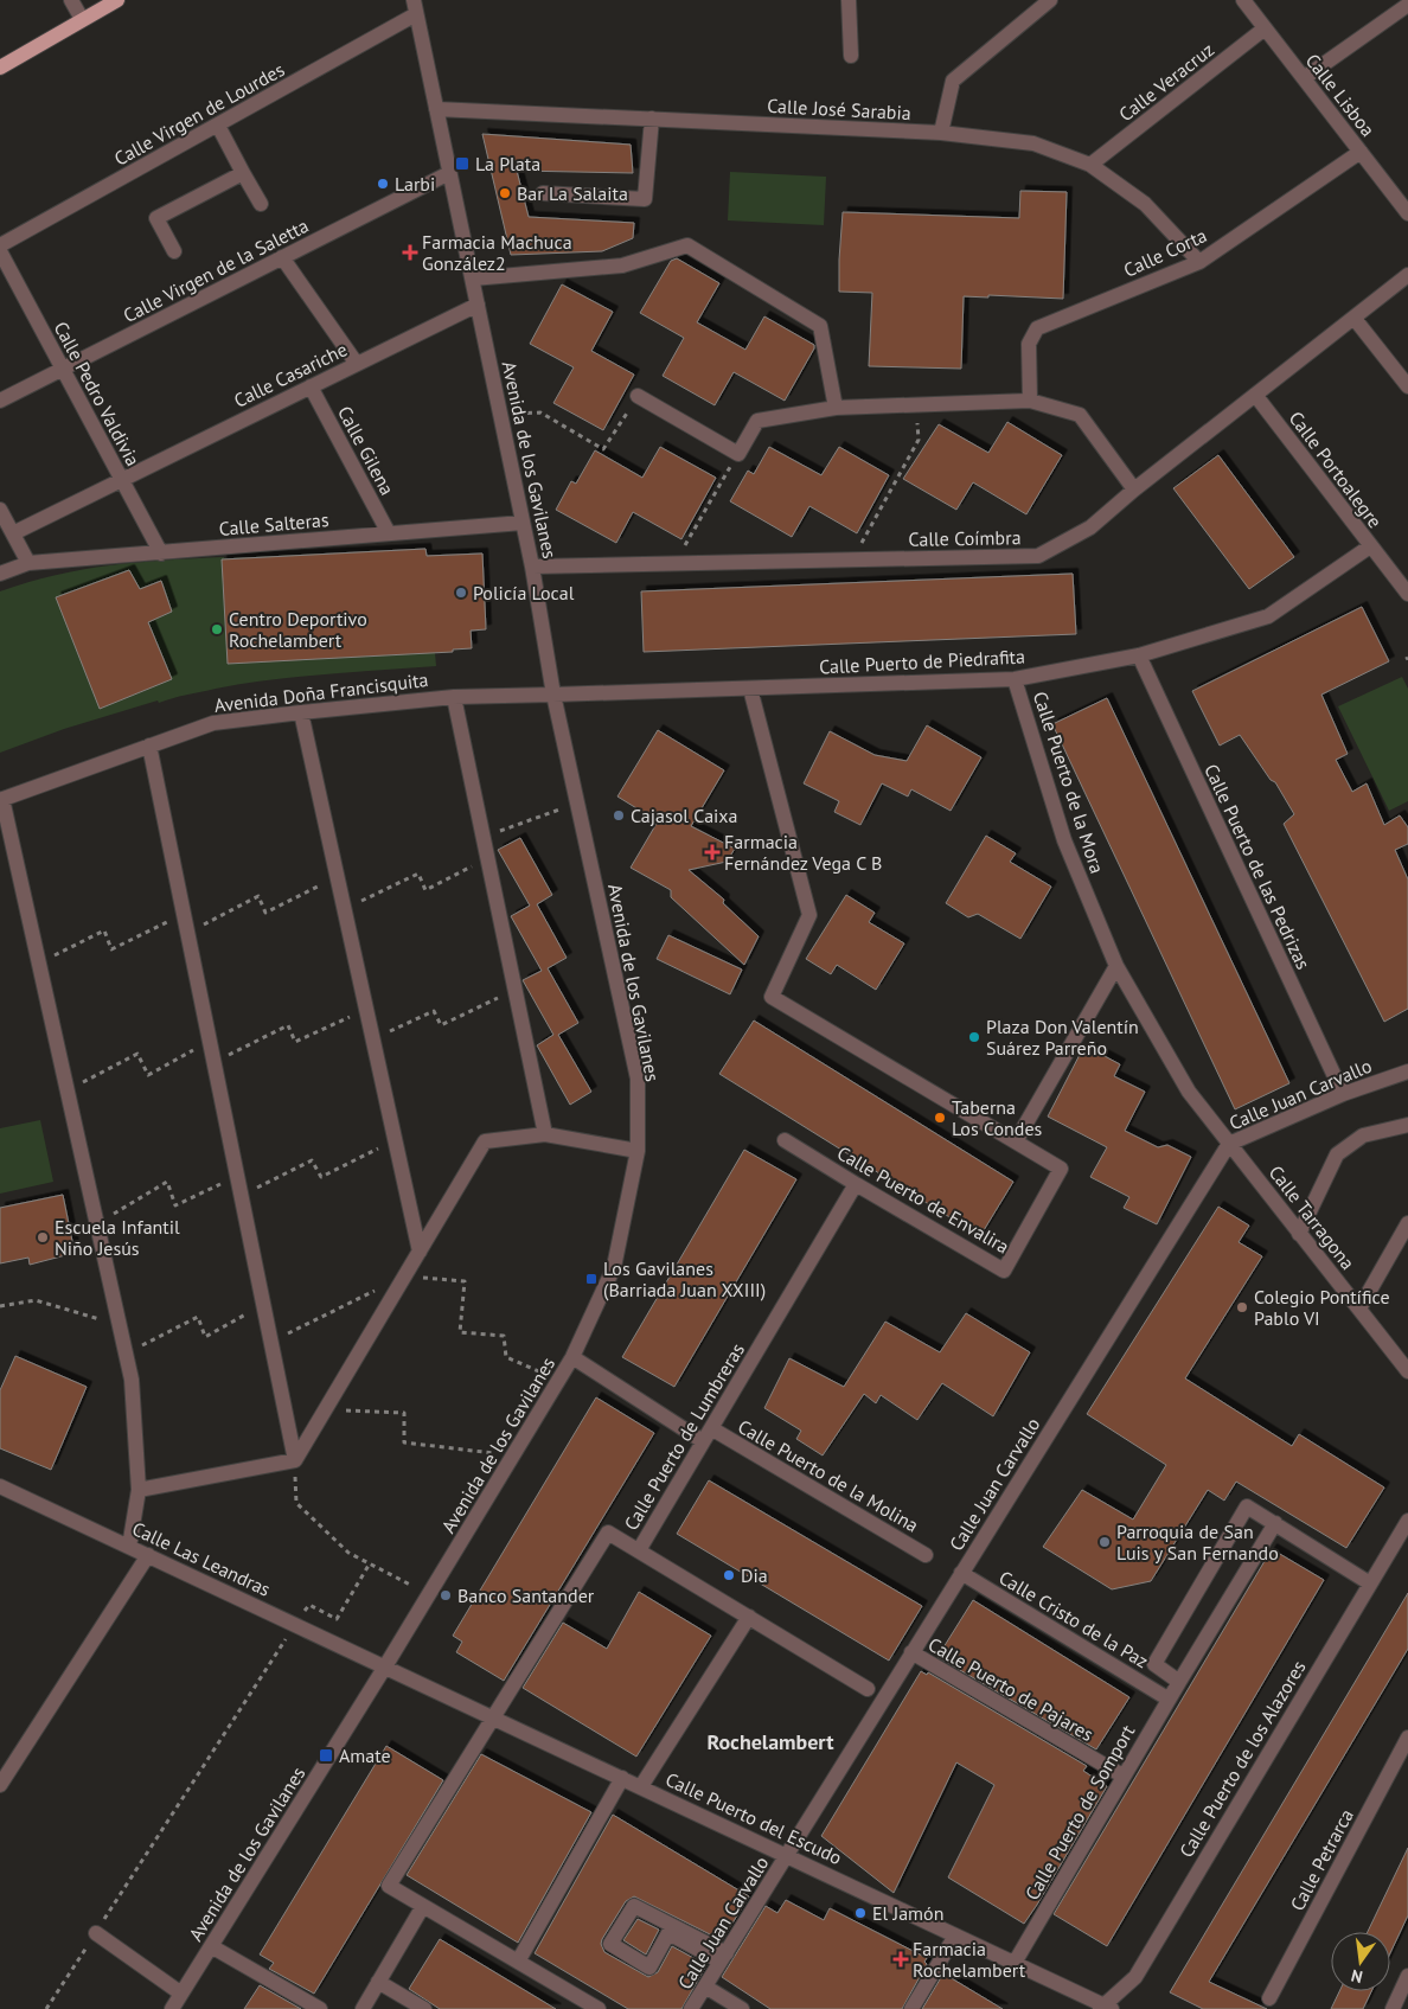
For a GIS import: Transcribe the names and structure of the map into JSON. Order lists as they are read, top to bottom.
{
  "streets": {
    "street": [
      "Calle Veracruz",
      "Calle Lisboa",
      "Calle José Sarabia",
      "Calle Virgen de Lourdes",
      "Calle Corta",
      "Calle Virgen de la Saletta",
      "Calle Casariche",
      "Calle Pedro Valdivia",
      "Calle Gilena",
      "Avenida de los Gavilanes",
      "Calle Portoalegre",
      "Calle Salteras",
      "Calle Coímbra",
      "Calle Puerto de Piedrafita",
      "Avenida Doña Francisquita",
      "Calle Puerto de la Mora",
      "Calle Puerto de las Pedrizas",
      "Calle Juan Carvallo",
      "Calle Puerto de Envalira",
      "Calle Tarragona",
      "Calle Puerto de Lumbreras",
      "Calle Puerto de la Molina",
      "Calle Las Leandras",
      "Calle Cristo de la Paz",
      "Calle Puerto de Pajares",
      "Calle Puerto de los Alazores",
      "Calle Puerto de Somport",
      "Calle Puerto del Escudo",
      "Calle Petrarca"
    ]
  },
  "crossings": [
    ["Calle Veracruz", "Calle Lisboa"],
    ["Calle Veracruz", "Calle José Sarabia"],
    ["Calle Lisboa", "Calle Corta"],
    ["Calle José Sarabia", "Calle Corta"],
    ["Calle José Sarabia", "Avenida de los Gavilanes"],
    ["Calle Virgen de Lourdes", "Avenida de los Gavilanes"],
    ["Calle Virgen de la Saletta", "Calle Pedro Valdivia"],
    ["Calle Virgen de la Saletta", "Avenida de los Gavilanes"],
    ["Calle Casariche", "Calle Pedro Valdivia"],
    ["Calle Casariche", "Calle Gilena"],
    ["Calle Casariche", "Avenida de los Gavilanes"],
    ["Calle Pedro Valdivia", "Calle Salteras"],
    ["Calle Gilena", "Calle Salteras"],
    ["Avenida de los Gavilanes", "Calle Salteras"],
    ["Avenida de los Gavilanes", "Calle Coímbra"],
    ["Avenida de los Gavilanes", "Calle Puerto de Piedrafita"],
    ["Avenida de los Gavilanes", "Avenida Doña Francisquita"],
    ["Avenida de los Gavilanes", "Calle Puerto de la Molina"],
    ["Avenida de los Gavilanes", "Calle Las Leandras"],
    ["Avenida de los Gavilanes", "Calle Puerto del Escudo"],
    ["Calle Portoalegre", "Calle Coímbra"],
    ["Calle Portoalegre", "Calle Puerto de Piedrafita"],
    ["Calle Puerto de Piedrafita", "Avenida Doña Francisquita"],
    ["Calle Puerto de Piedrafita", "Calle Puerto de la Mora"],
    ["Calle Puerto de Piedrafita", "Calle Puerto de las Pedrizas"],
    ["Calle Puerto de la Mora", "Calle Juan Carvallo"],
    ["Calle Puerto de la Mora", "Calle Tarragona"],
    ["Calle Puerto de las Pedrizas", "Calle Juan Carvallo"],
    ["Calle Juan Carvallo", "Calle Tarragona"],
    ["Calle Juan Carvallo", "Calle Cristo de la Paz"],
    ["Calle Juan Carvallo", "Calle Puerto de Pajares"],
    ["Calle Juan Carvallo", "Calle Puerto del Escudo"],
    ["Calle Puerto de Envalira", "Calle Puerto de Lumbreras"],
    ["Calle Puerto de Lumbreras", "Calle Puerto de la Molina"],
    ["Calle Puerto de Lumbreras", "Calle Puerto del Escudo"],
    ["Calle Las Leandras", "Calle Puerto del Escudo"],
    ["Calle Cristo de la Paz", "Calle Puerto de Somport"],
    ["Calle Puerto de Pajares", "Calle Puerto de Somport"],
    ["Calle Puerto de los Alazores", "Calle Puerto del Escudo"],
    ["Calle Puerto de Somport", "Calle Puerto del Escudo"]
  ],
  "districts": ["Rochelambert"],
  "places": {
    "transit": ["La Plata", "Los Gavilanes (Barriada Juan XXIII)", "Amate"],
    "other": [
      "Larbi",
      "Bar La Salaita",
      "Policía Local",
      "Centro Deportivo Rochelambert",
      "Cajasol Caixa",
      "Plaza Don Valentín Suárez Parreño",
      "Taberna Los Condes",
      "Escuela Infantil Niño Jesús",
      "Colegio Pontífice Pablo VI",
      "Parroquia de San Luis y San Fernando",
      "Dia",
      "Banco Santander",
      "El Jamón"
    ],
    "health": ["Farmacia Machuca González2", "Farmacia Fernández Vega C B", "Farmacia Rochelambert"]
  },
  "north": "bottom"
}
